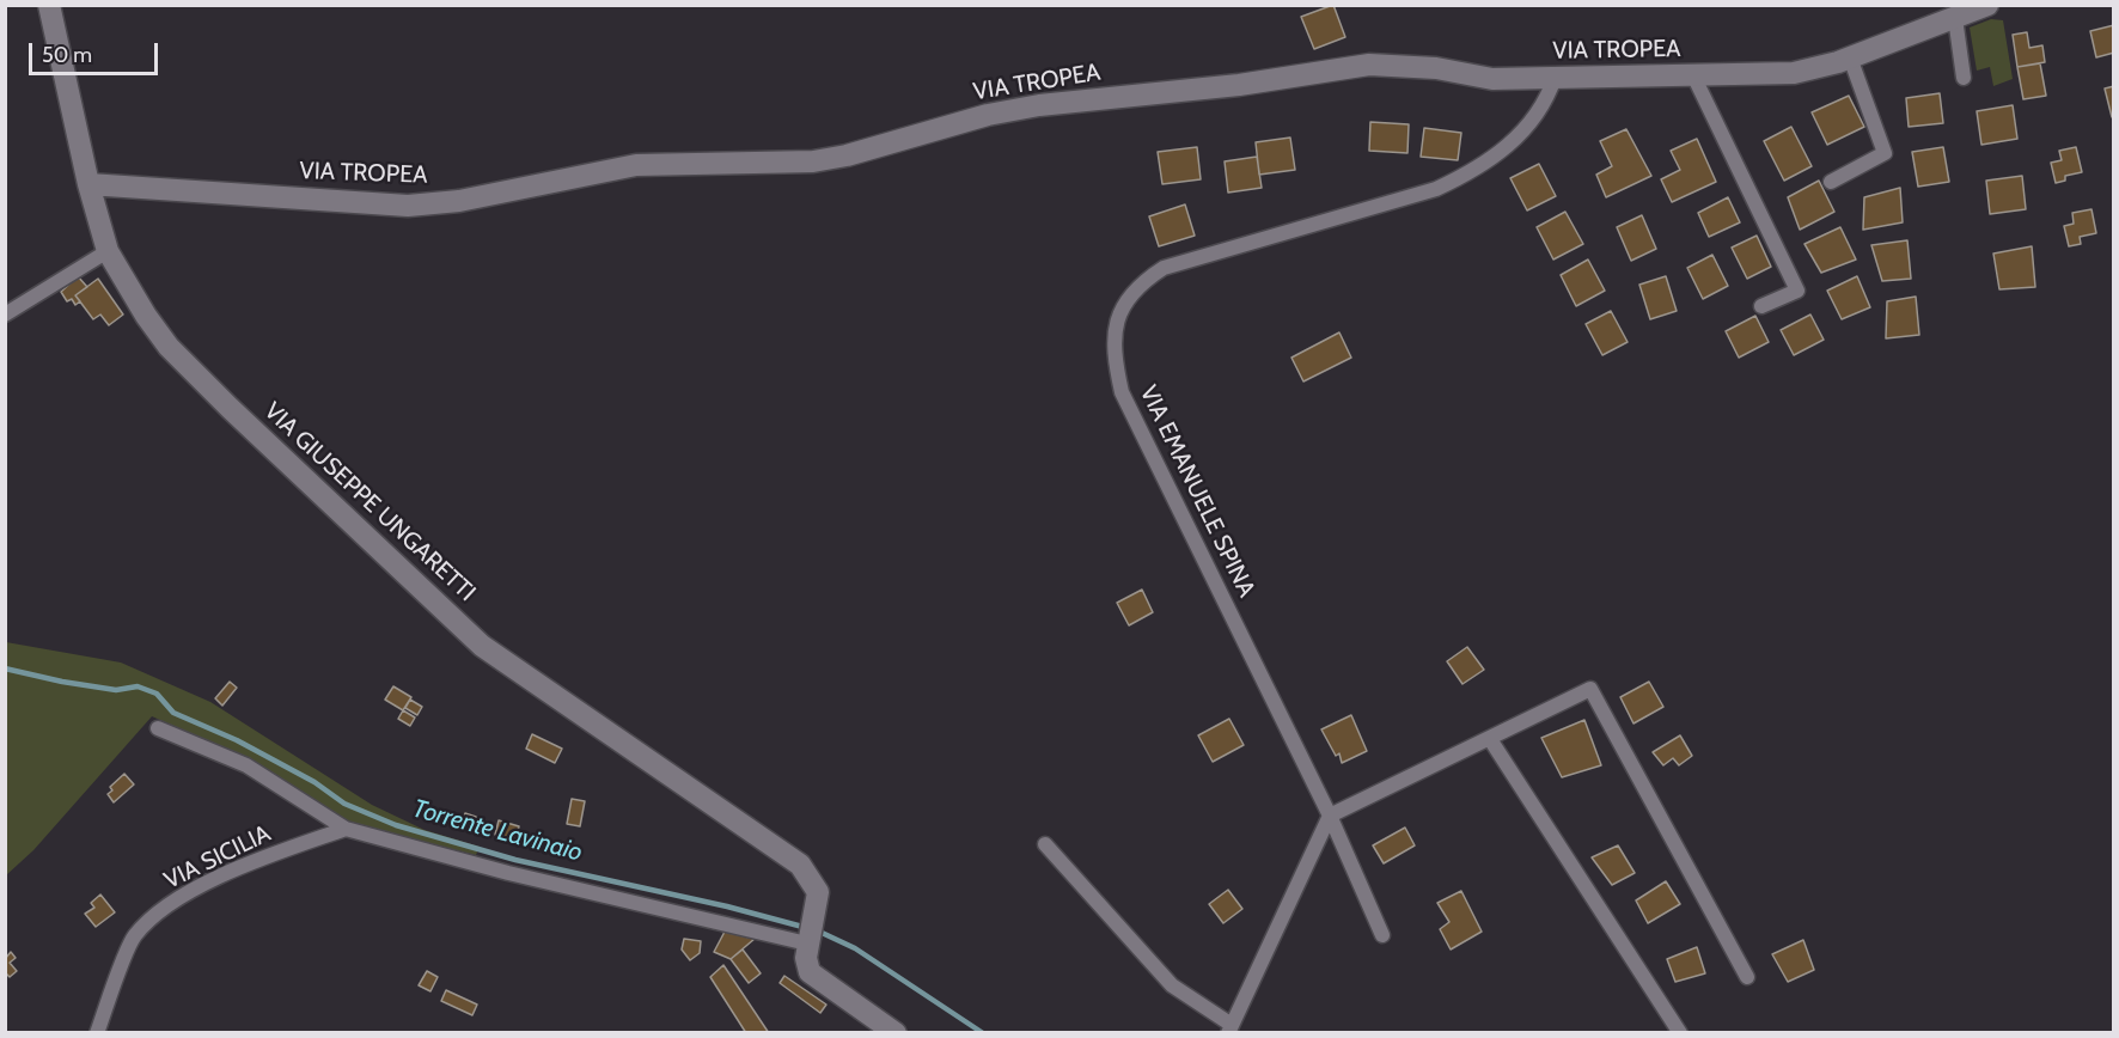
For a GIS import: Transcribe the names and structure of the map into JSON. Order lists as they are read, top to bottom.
{
  "streets": {
    "street": [
      "VIA TROPEA",
      "VIA EMANUELE SPINA",
      "VIA GIUSEPPE UNGARETTI",
      "VIA SICILIA"
    ]
  },
  "crossings": [
    ["VIA TROPEA", "VIA EMANUELE SPINA"],
    ["VIA TROPEA", "VIA GIUSEPPE UNGARETTI"]
  ],
  "water": ["Torrente Lavinaio"],
  "scale_bar": "50 m"
}
